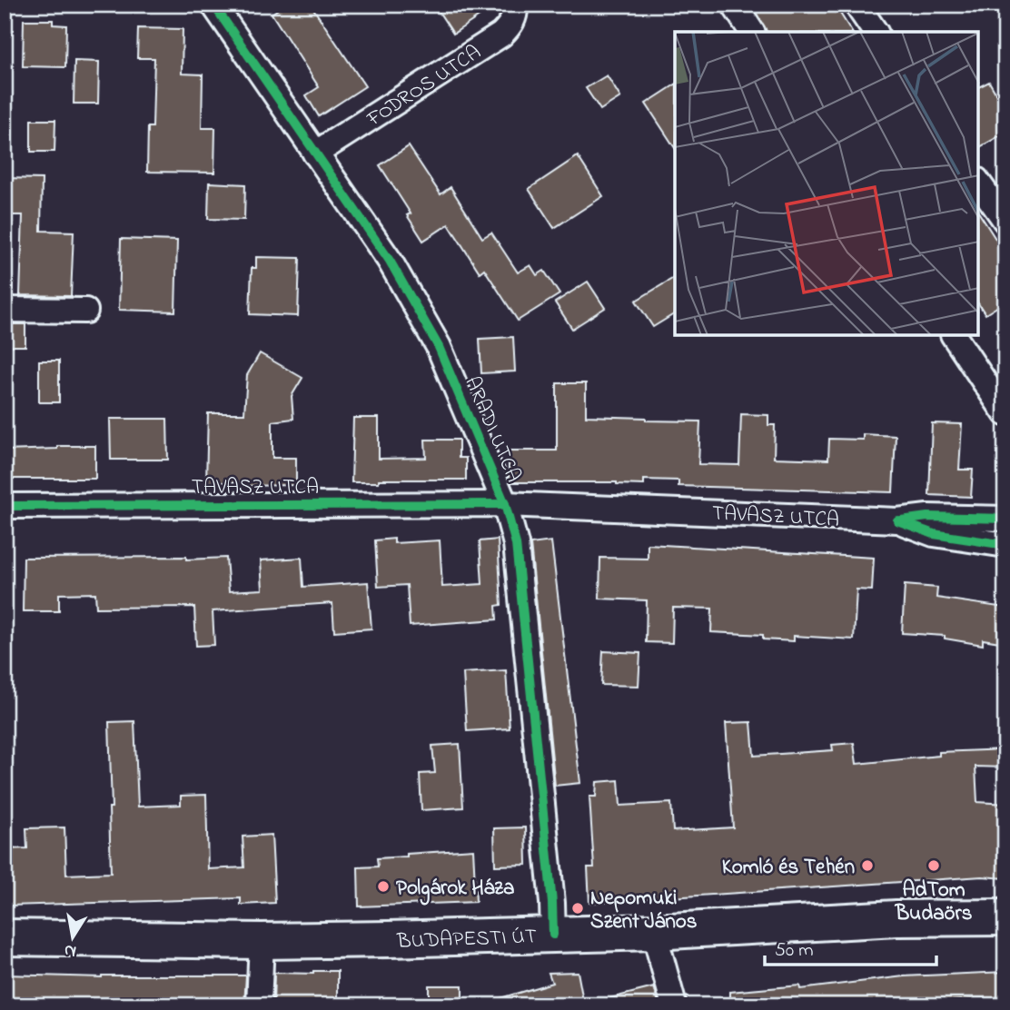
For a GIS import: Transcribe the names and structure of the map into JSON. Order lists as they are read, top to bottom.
{
  "streets": {
    "main road": ["BUDAPESTI ÚT"],
    "street": ["FODROS UTCA", "ARADI UTCA", "TAVASZ UTCA"]
  },
  "crossings": [
    ["FODROS UTCA", "ARADI UTCA"],
    ["ARADI UTCA", "TAVASZ UTCA"],
    ["ARADI UTCA", "BUDAPESTI ÚT"]
  ],
  "places": [
    "Komló és Tehén",
    "AdTom Budaörs",
    "Polgárok Háza",
    "Nepomuki Szent János"
  ],
  "scale_bar": "50 m",
  "north": "bottom"
}
